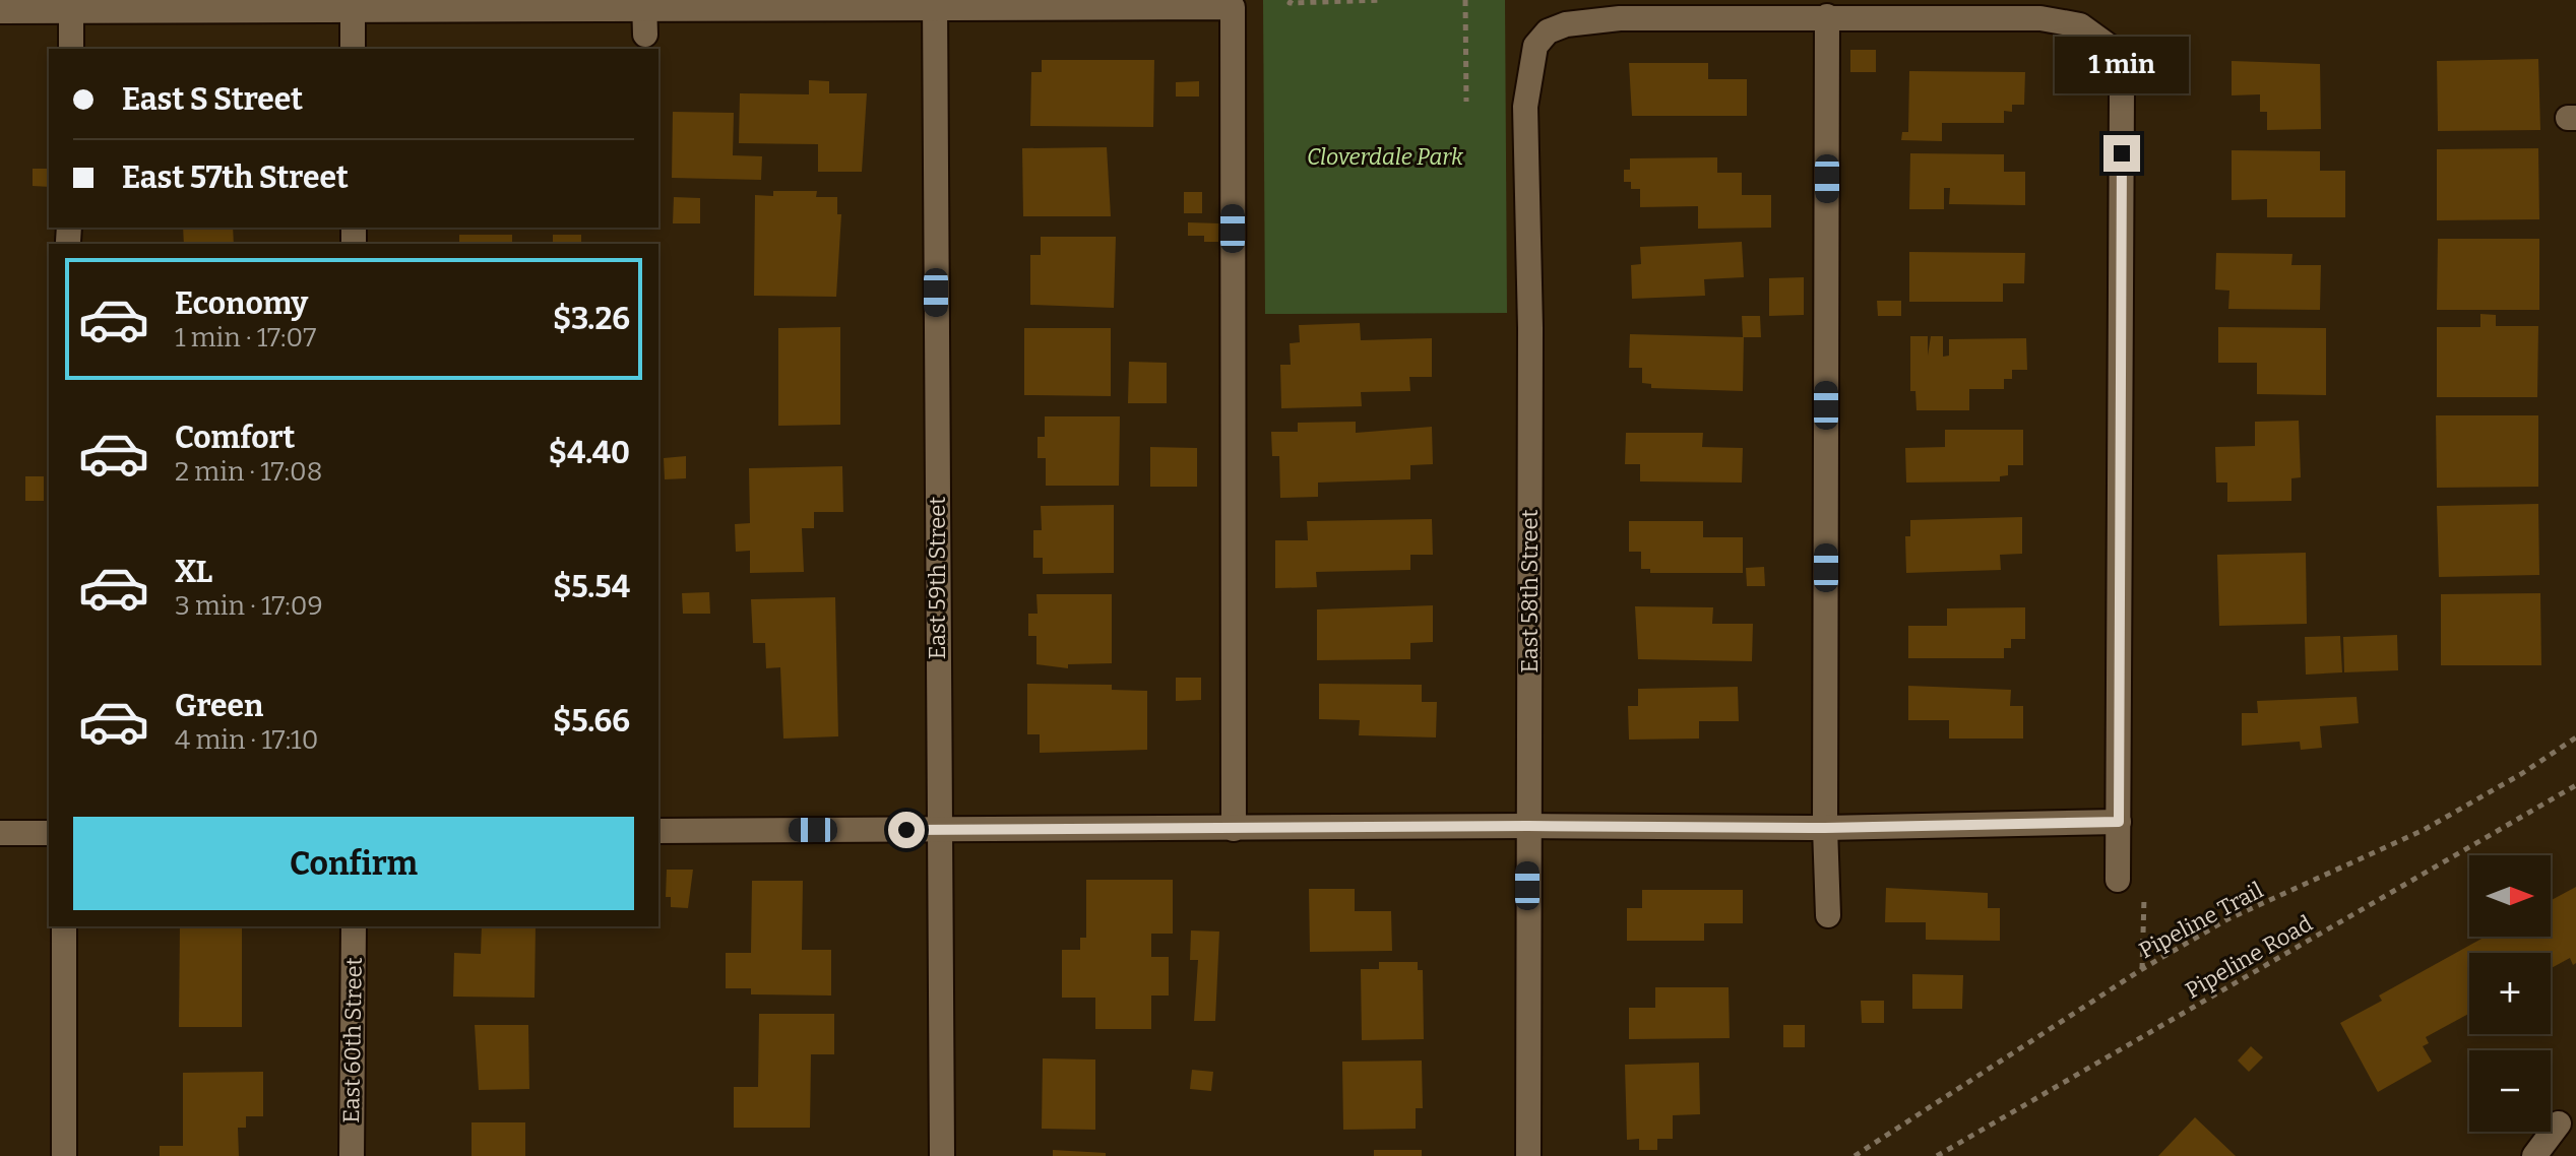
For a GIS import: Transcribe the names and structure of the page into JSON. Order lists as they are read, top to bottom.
{
  "streets": {
    "street": ["East 59th Street", "East 58th Street", "East 60th Street"],
    "path": ["Pipeline Trail", "Pipeline Road"]
  },
  "parks": ["Cloverdale Park"],
  "north": "right",
  "page": {
    "bubble": "1 min",
    "banner": ["East S Street", "East 57th Street"],
    "list": [
      {
        "name": "Economy",
        "note": "1 min · 17:07",
        "value": "$3.26"
      },
      {
        "name": "Comfort",
        "note": "2 min · 17:08",
        "value": "$4.40"
      },
      {
        "name": "XL",
        "note": "3 min · 17:09",
        "value": "$5.54"
      },
      {
        "name": "Green",
        "note": "4 min · 17:10",
        "value": "$5.66"
      }
    ],
    "buttons": "Confirm",
    "map_buttons": ["+", "−"]
  }
}
